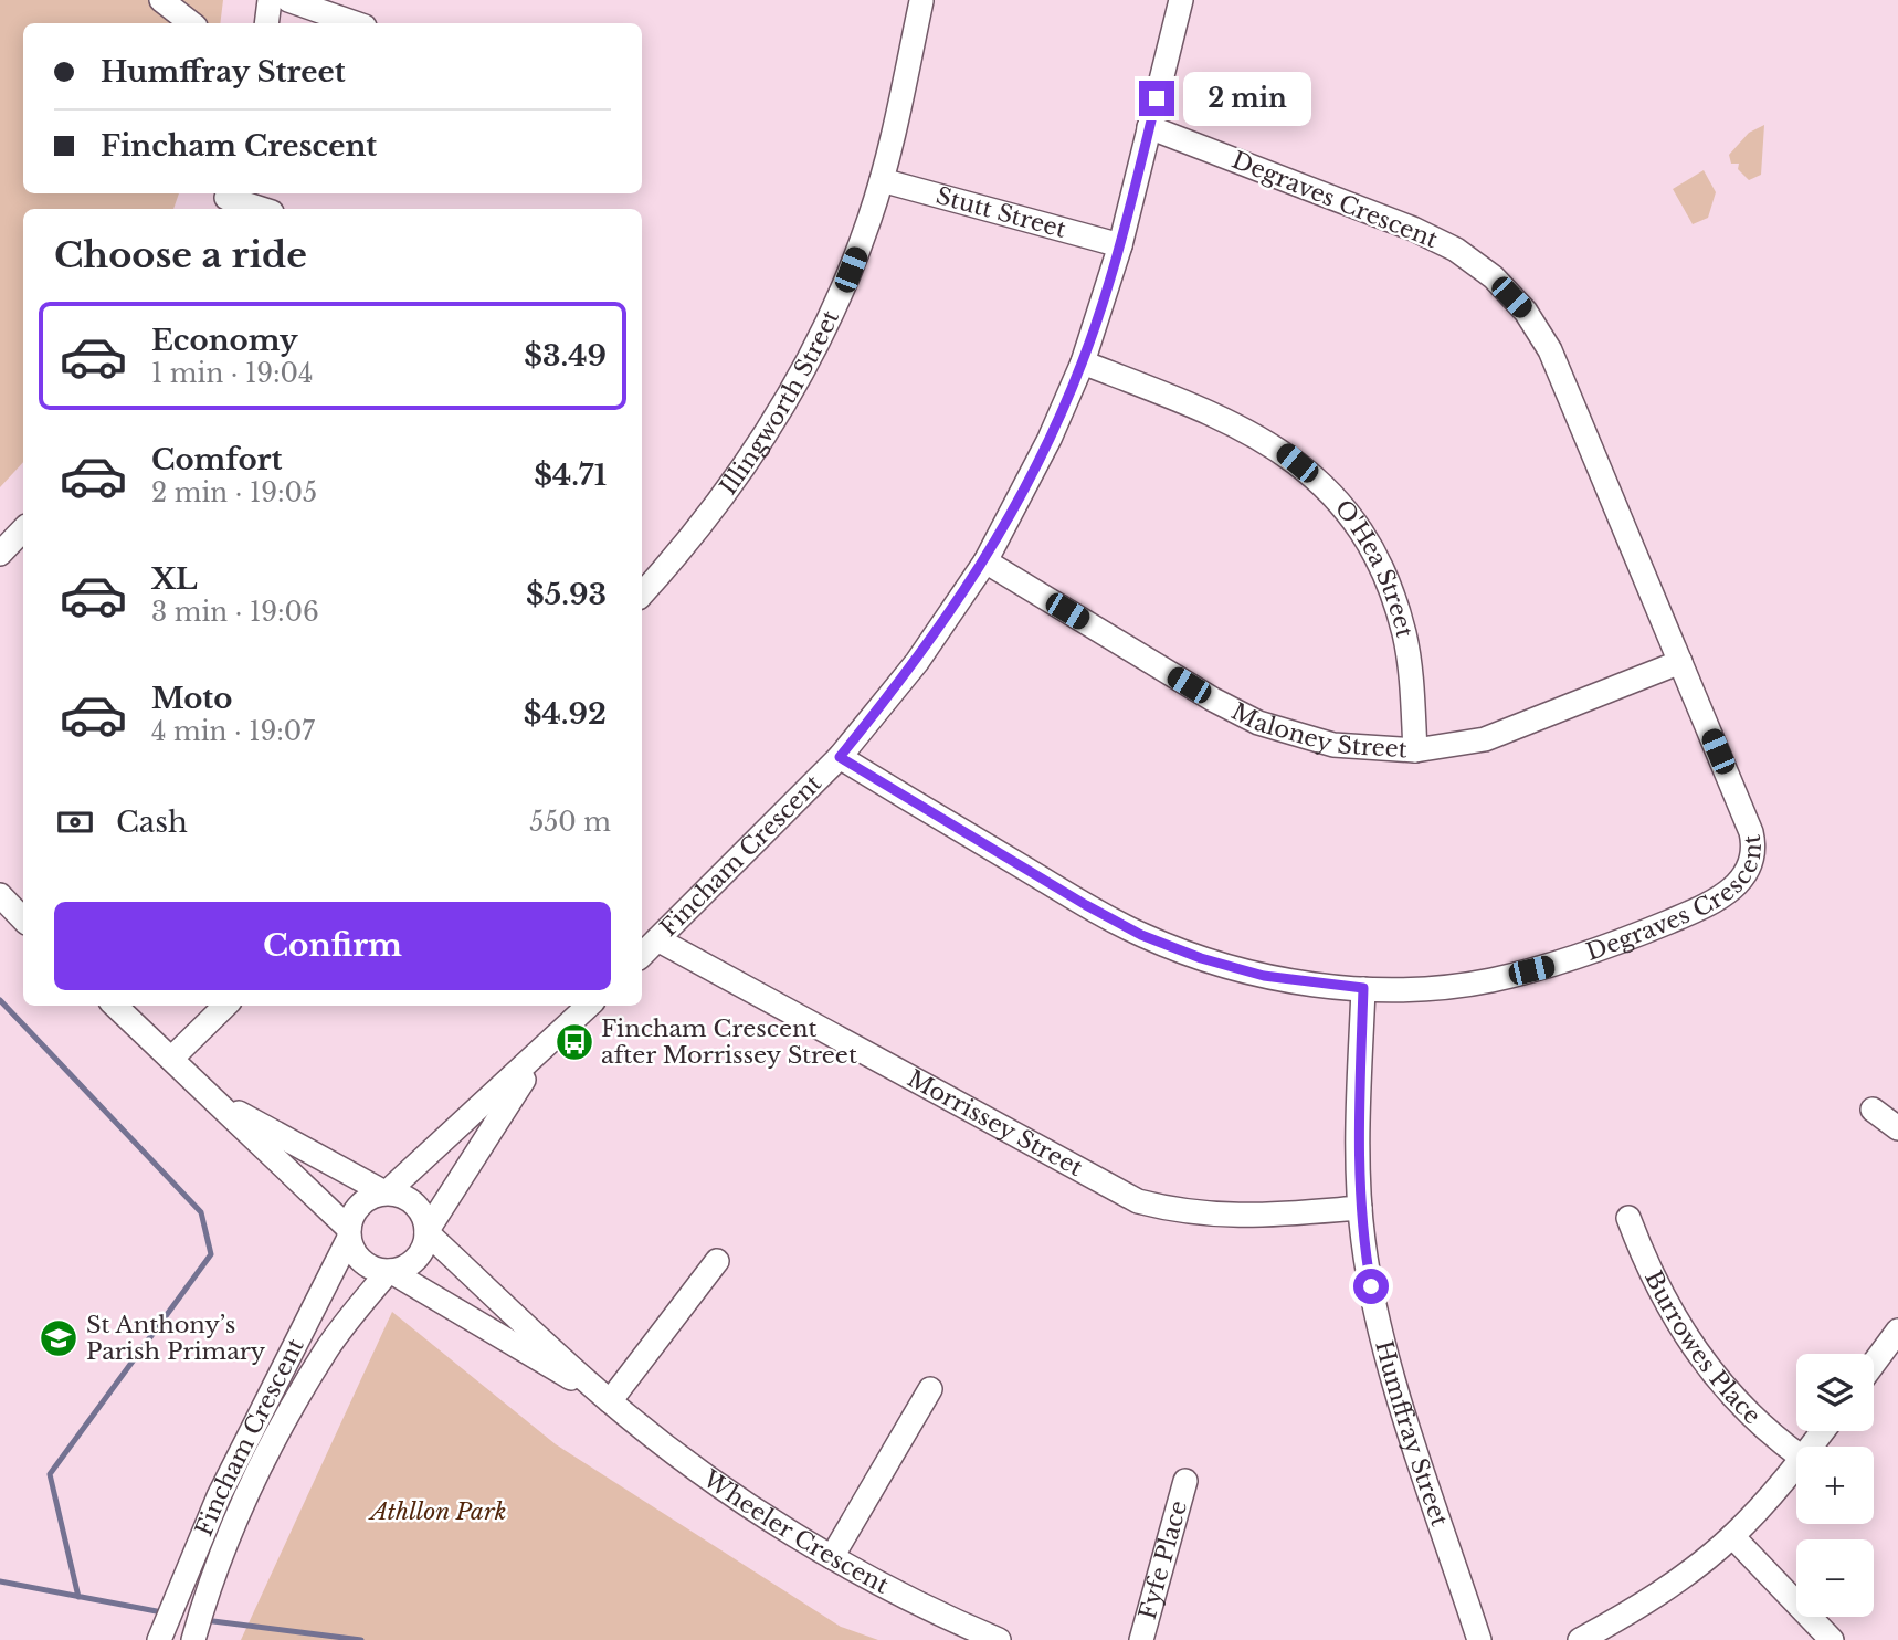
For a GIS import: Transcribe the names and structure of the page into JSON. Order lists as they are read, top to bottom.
{
  "streets": {
    "street": [
      "Degraves Crescent",
      "Stutt Street",
      "Illingworth Street",
      "O'Hea Street",
      "Maloney Street",
      "Fincham Crescent",
      "Morrissey Street",
      "Burrowes Place",
      "Humffray Street",
      "Wheeler Crescent",
      "Fyfe Place"
    ]
  },
  "crossings": [
    ["Degraves Crescent", "Maloney Street"],
    ["Degraves Crescent", "Fincham Crescent"],
    ["Degraves Crescent", "Humffray Street"],
    ["Stutt Street", "Illingworth Street"],
    ["Stutt Street", "Fincham Crescent"],
    ["O'Hea Street", "Maloney Street"],
    ["O'Hea Street", "Fincham Crescent"],
    ["Maloney Street", "Fincham Crescent"],
    ["Fincham Crescent", "Morrissey Street"],
    ["Fincham Crescent", "Wheeler Crescent"],
    ["Morrissey Street", "Humffray Street"]
  ],
  "parks": ["Athllon Park"],
  "places": {
    "bus stop": ["Fincham Crescent after Morrissey Street"],
    "school or university": ["St Anthony’s Parish Primary"]
  },
  "page": {
    "banner": ["Humffray Street", "Fincham Crescent"],
    "bubble": "2 min",
    "heading": "Choose a ride",
    "list": [
      {
        "name": "Economy",
        "note": "1 min · 19:04",
        "value": "$3.49"
      },
      {
        "name": "Comfort",
        "note": "2 min · 19:05",
        "value": "$4.71"
      },
      {
        "name": "XL",
        "note": "3 min · 19:06",
        "value": "$5.93"
      },
      {
        "name": "Moto",
        "note": "4 min · 19:07",
        "value": "$4.92"
      }
    ],
    "pay": ["Cash", "550 m"],
    "buttons": "Confirm",
    "map_buttons": ["+", "−"]
  }
}
